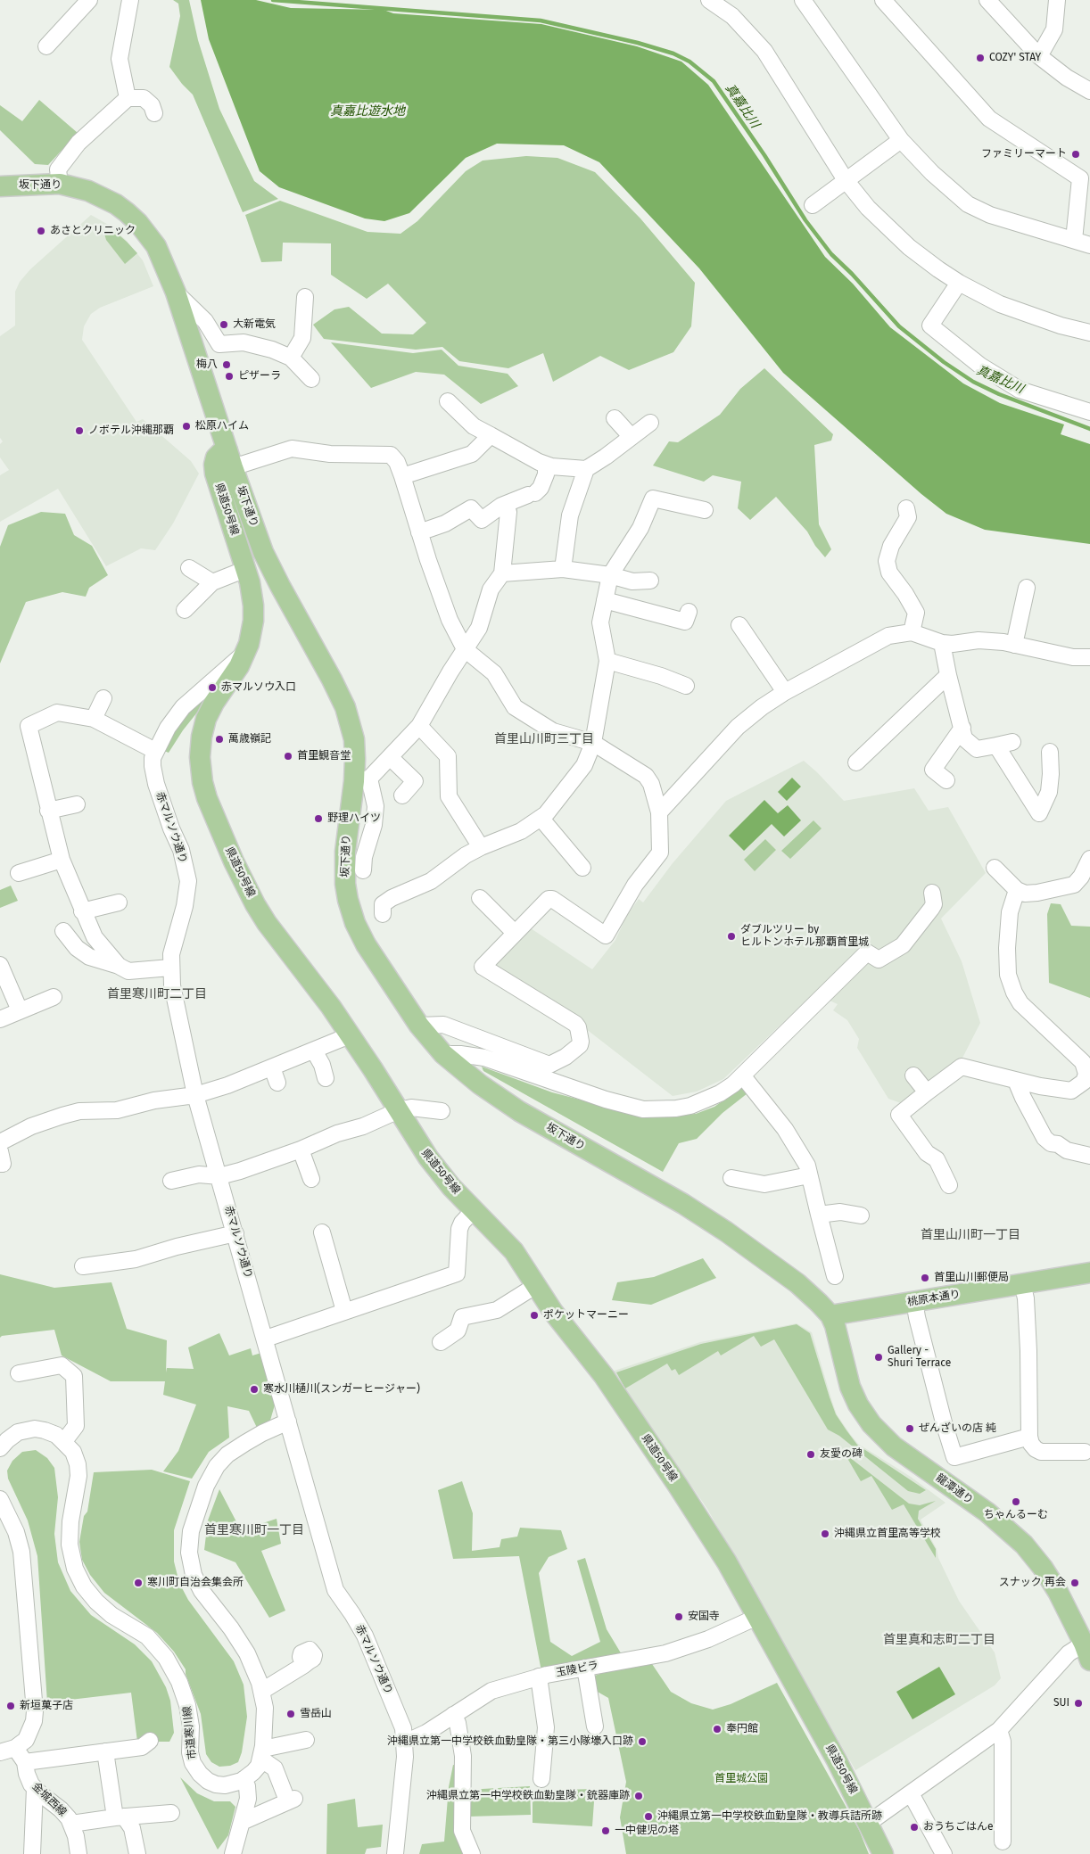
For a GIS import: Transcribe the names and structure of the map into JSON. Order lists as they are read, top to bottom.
{
  "streets": {
    "main road": [
      "坂下通り",
      "県道50号線",
      "桃原本通り",
      "龍潭通り"
    ],
    "street": [
      "赤マルソウ通り",
      "玉陵ビラ",
      "市道寒川線",
      "金城西線"
    ]
  },
  "crossings": [
    ["坂下通り", "県道50号線"],
    ["坂下通り", "桃原本通り"],
    ["坂下通り", "龍潭通り"],
    ["県道50号線", "赤マルソウ通り"],
    ["県道50号線", "玉陵ビラ"],
    ["赤マルソウ通り", "玉陵ビラ"],
    ["桃原本通り", "龍潭通り"]
  ],
  "districts": [
    "首里山川町三丁目",
    "首里寒川町二丁目",
    "首里山川町一丁目",
    "首里寒川町一丁目",
    "首里真和志町二丁目"
  ],
  "water": ["真嘉比川", "真嘉比遊水地"],
  "parks": ["首里城公園"],
  "places": [
    "COZY' STAY",
    "ファミリーマート",
    "あさとクリニック",
    "大新電気",
    "梅八",
    "ピザーラ",
    "松原ハイム",
    "ノボテル沖縄那覇",
    "赤マルソウ入口",
    "萬歳嶺記",
    "首里観音堂",
    "野理ハイツ",
    "ダブルツリー by ヒルトンホテル那覇首里城",
    "首里山川郵便局",
    "ポケットマーニー",
    "Gallery - Shuri Terrace",
    "寒水川樋川(スンガーヒージャー)",
    "ぜんざいの店 純",
    "友愛の碑",
    "ちゃんるーむ",
    "沖縄県立首里高等学校",
    "寒川町自治会集会所",
    "スナック 再会",
    "安国寺",
    "SUI",
    "新垣菓子店",
    "雪岳山",
    "奉円館",
    "沖縄県立第一中学校鉄血勤皇隊・第三小隊壕入口跡",
    "沖縄県立第一中学校鉄血勤皇隊・銃器庫跡",
    "沖縄県立第一中学校鉄血勤皇隊・教導兵詰所跡",
    "おうちごはんe",
    "一中健児の塔"
  ]
}
